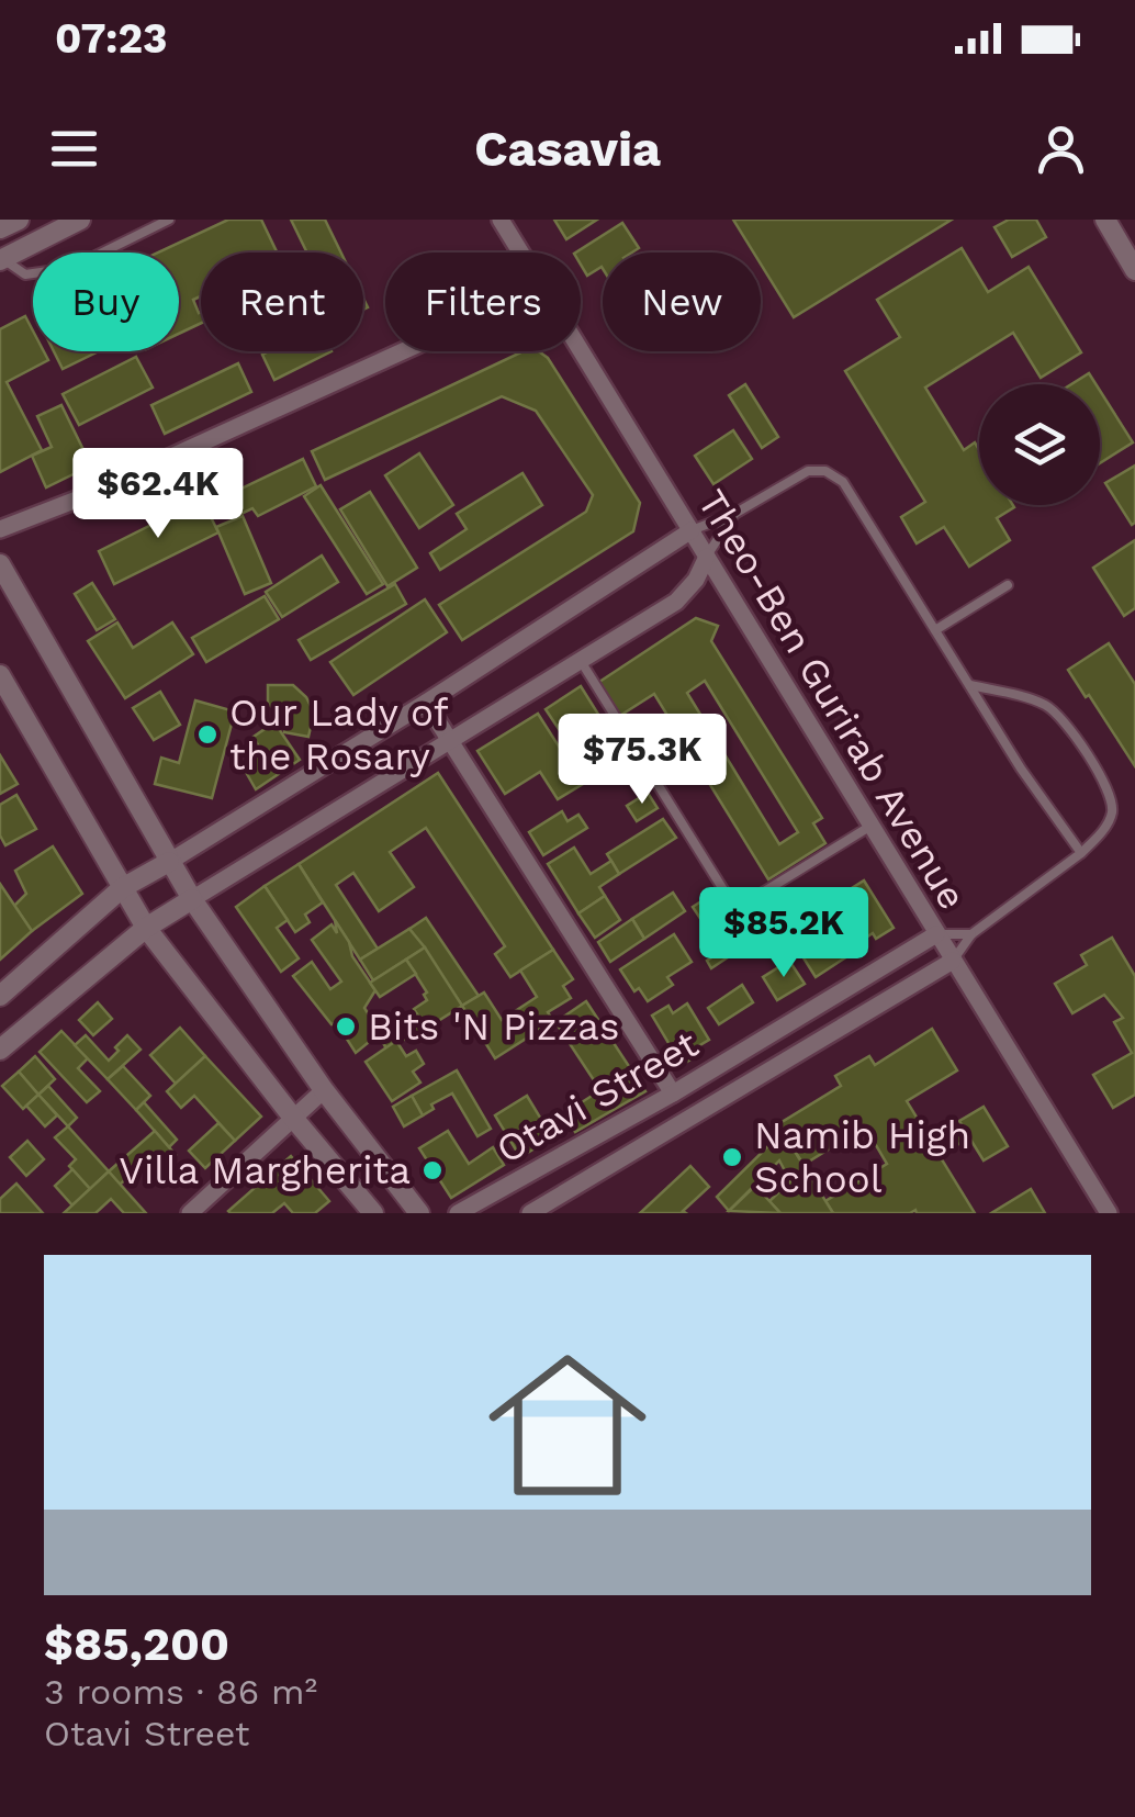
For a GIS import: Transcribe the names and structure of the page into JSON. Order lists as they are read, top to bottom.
{
  "streets": {
    "street": ["Theo-Ben Gurirab Avenue", "Otavi Street"]
  },
  "crossings": [
    ["Theo-Ben Gurirab Avenue", "Otavi Street"]
  ],
  "places": [
    "Our Lady of the Rosary",
    "Bits 'N Pizzas",
    "Namib High School",
    "Villa Margherita"
  ],
  "page": {
    "status": "07:23",
    "header": "Casavia",
    "chip": [
      "Buy",
      "Rent",
      "Filters",
      "New"
    ],
    "price": ["$62.4K", "$75.3K", "$85.2K"],
    "list": [
      {
        "name": "$85,200",
        "note": "3 rooms · 86 m² · Otavi Street"
      }
    ]
  }
}
